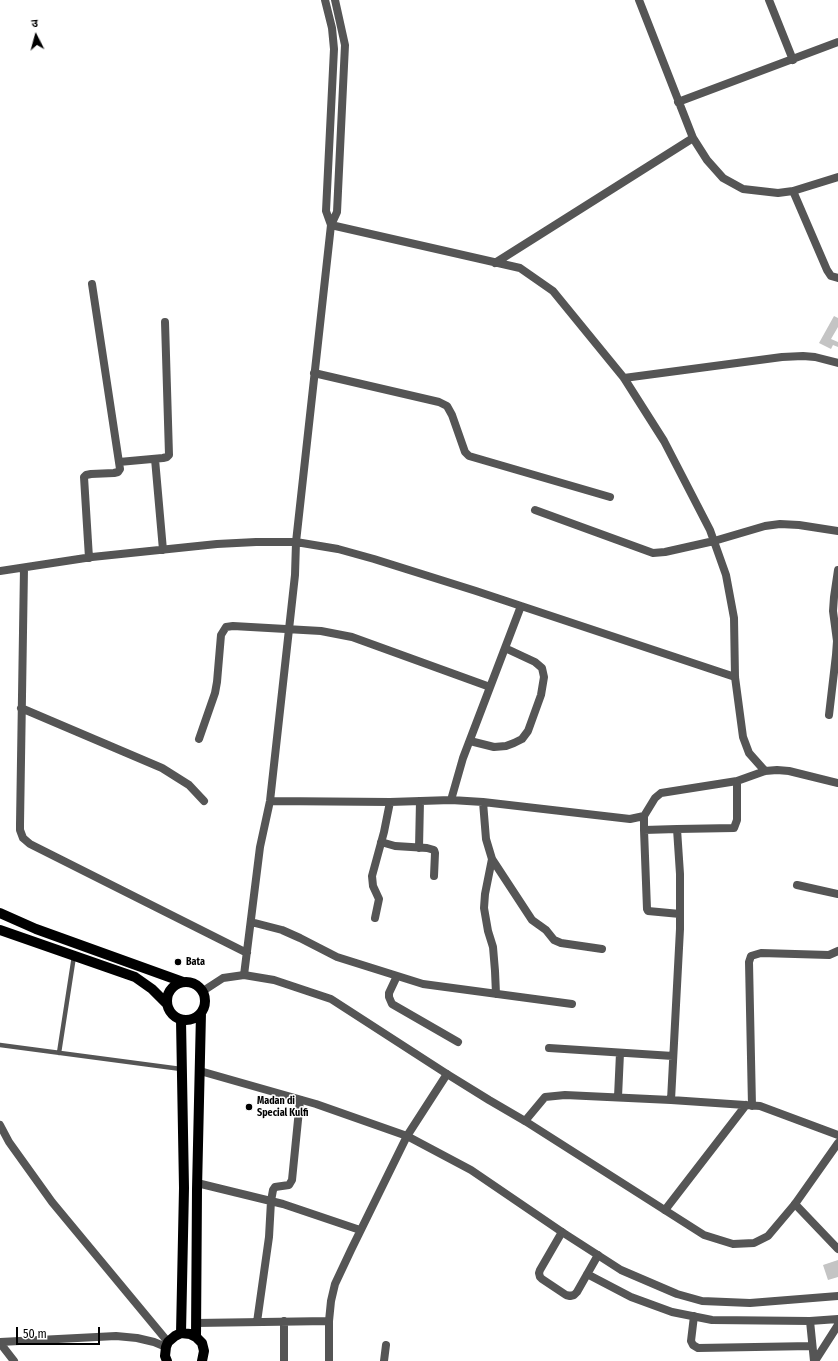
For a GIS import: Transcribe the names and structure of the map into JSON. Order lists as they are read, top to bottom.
{
  "places": ["Bata", "Madan di Special Kulfi"],
  "scale_bar": "50 m",
  "north": "top"
}
